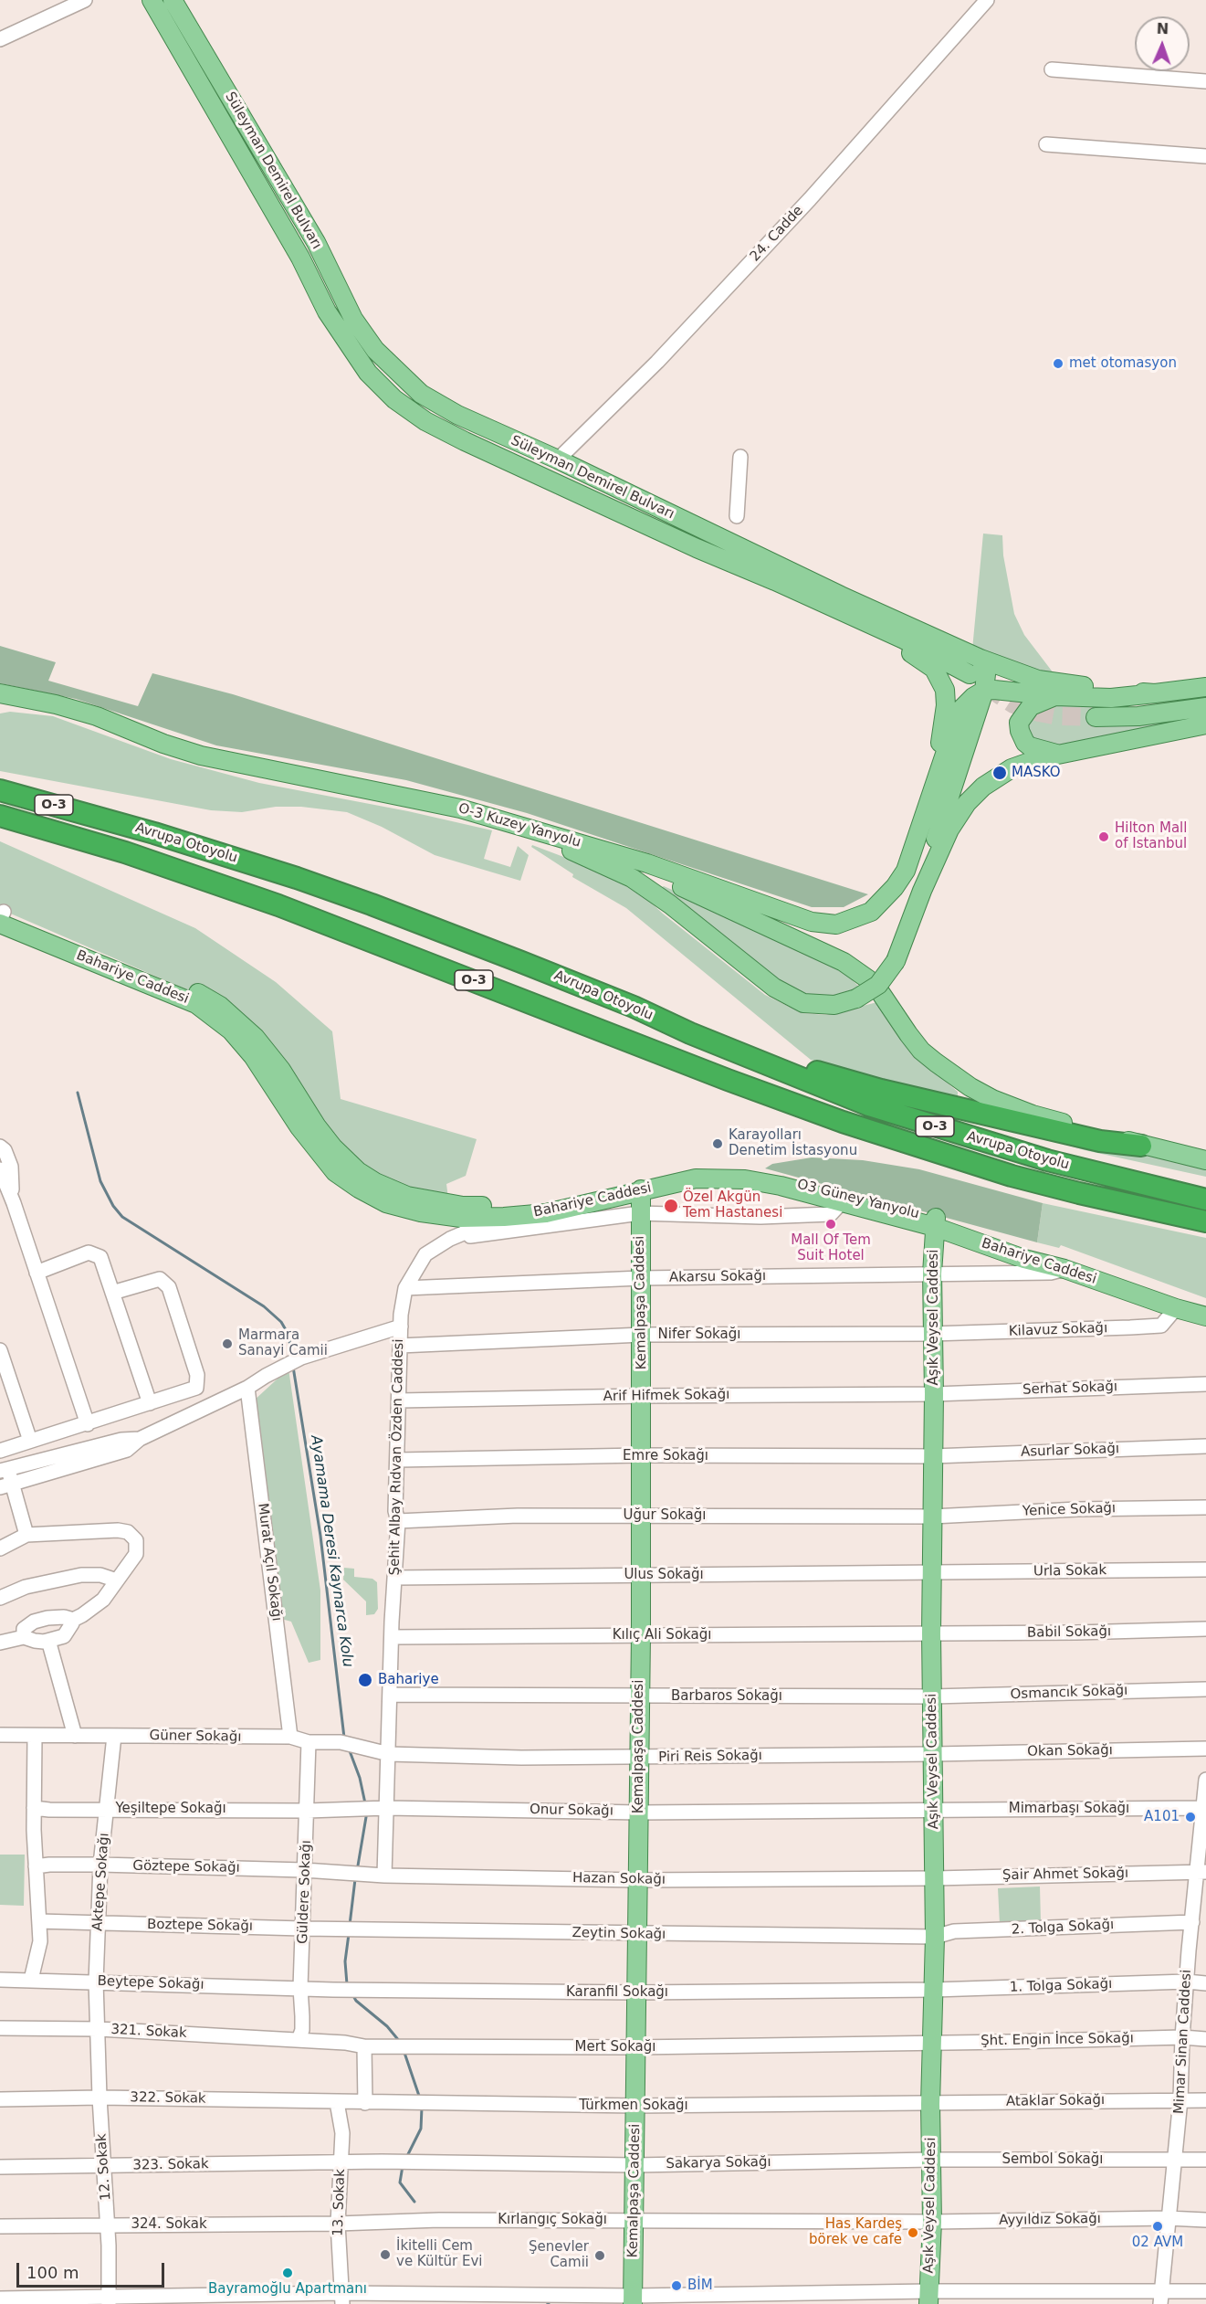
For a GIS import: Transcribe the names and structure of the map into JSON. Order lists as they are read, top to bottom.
{
  "streets": {
    "highway": ["O-3", "Avrupa Otoyolu"],
    "main road": [
      "Süleyman Demirel Bulvarı",
      "O-3 Kuzey Yanyolu",
      "Bahariye Caddesi",
      "O3 Güney Yanyolu",
      "Kemalpaşa Caddesi",
      "Aşık Veysel Caddesi"
    ],
    "street": [
      "24. Cadde",
      "Akarsu Sokağı",
      "Kilavuz Sokağı",
      "Nifer Sokağı",
      "Serhat Sokağı",
      "Arif Hifmek Sokağı",
      "Asurlar Sokağı",
      "Emre Sokağı",
      "Şehit Albay Rıdvan Özden Caddesi",
      "Yenice Sokağı",
      "Uğur Sokağı",
      "Murat Açıl Sokağı",
      "Urla Sokak",
      "Ulus Sokağı",
      "Babil Sokağı",
      "Kılıç Ali Sokağı",
      "Osmancık Sokağı",
      "Barbaros Sokağı",
      "Güner Sokağı",
      "Okan Sokağı",
      "Piri Reis Sokağı",
      "Yeşiltepe Sokağı",
      "Mimarbaşı Sokağı",
      "Onur Sokağı",
      "Göztepe Sokağı",
      "Şair Ahmet Sokağı",
      "Hazan Sokağı",
      "Aktepe Sokağı",
      "Güldere Sokağı",
      "Boztepe Sokağı",
      "2. Tolga Sokağı",
      "Zeytin Sokağı",
      "Beytepe Sokağı",
      "1. Tolga Sokağı",
      "Karanfil Sokağı",
      "321. Sokak",
      "Şht. Engin İnce Sokağı",
      "Mimar Sinan Caddesi",
      "Mert Sokağı",
      "322. Sokak",
      "Ataklar Sokağı",
      "Türkmen Sokağı",
      "Sembol Sokağı",
      "Sakarya Sokağı",
      "323. Sokak",
      "12. Sokak",
      "13. Sokak",
      "Kırlangıç Sokağı",
      "Ayyıldız Sokağı",
      "324. Sokak"
    ]
  },
  "crossings": [
    ["Süleyman Demirel Bulvarı", "24. Cadde"],
    ["O-3", "Avrupa Otoyolu"],
    ["Bahariye Caddesi", "O3 Güney Yanyolu"],
    ["Bahariye Caddesi", "Akarsu Sokağı"],
    ["Bahariye Caddesi", "Kemalpaşa Caddesi"],
    ["Bahariye Caddesi", "Aşık Veysel Caddesi"],
    ["Bahariye Caddesi", "Kilavuz Sokağı"],
    ["Bahariye Caddesi", "Şehit Albay Rıdvan Özden Caddesi"],
    ["O3 Güney Yanyolu", "Aşık Veysel Caddesi"],
    ["Akarsu Sokağı", "Kemalpaşa Caddesi"],
    ["Akarsu Sokağı", "Aşık Veysel Caddesi"],
    ["Akarsu Sokağı", "Şehit Albay Rıdvan Özden Caddesi"],
    ["Kemalpaşa Caddesi", "Nifer Sokağı"],
    ["Kemalpaşa Caddesi", "Arif Hifmek Sokağı"],
    ["Kemalpaşa Caddesi", "Emre Sokağı"],
    ["Kemalpaşa Caddesi", "Uğur Sokağı"],
    ["Kemalpaşa Caddesi", "Ulus Sokağı"],
    ["Kemalpaşa Caddesi", "Kılıç Ali Sokağı"],
    ["Kemalpaşa Caddesi", "Barbaros Sokağı"],
    ["Kemalpaşa Caddesi", "Piri Reis Sokağı"],
    ["Kemalpaşa Caddesi", "Onur Sokağı"],
    ["Kemalpaşa Caddesi", "Hazan Sokağı"],
    ["Kemalpaşa Caddesi", "Zeytin Sokağı"],
    ["Kemalpaşa Caddesi", "Karanfil Sokağı"],
    ["Kemalpaşa Caddesi", "Mert Sokağı"],
    ["Kemalpaşa Caddesi", "Türkmen Sokağı"],
    ["Kemalpaşa Caddesi", "Sakarya Sokağı"],
    ["Kemalpaşa Caddesi", "Kırlangıç Sokağı"],
    ["Aşık Veysel Caddesi", "Kilavuz Sokağı"],
    ["Aşık Veysel Caddesi", "Nifer Sokağı"],
    ["Aşık Veysel Caddesi", "Serhat Sokağı"],
    ["Aşık Veysel Caddesi", "Arif Hifmek Sokağı"],
    ["Aşık Veysel Caddesi", "Asurlar Sokağı"],
    ["Aşık Veysel Caddesi", "Emre Sokağı"],
    ["Aşık Veysel Caddesi", "Yenice Sokağı"],
    ["Aşık Veysel Caddesi", "Uğur Sokağı"],
    ["Aşık Veysel Caddesi", "Urla Sokak"],
    ["Aşık Veysel Caddesi", "Ulus Sokağı"],
    ["Aşık Veysel Caddesi", "Babil Sokağı"],
    ["Aşık Veysel Caddesi", "Kılıç Ali Sokağı"],
    ["Aşık Veysel Caddesi", "Osmancık Sokağı"],
    ["Aşık Veysel Caddesi", "Barbaros Sokağı"],
    ["Aşık Veysel Caddesi", "Okan Sokağı"],
    ["Aşık Veysel Caddesi", "Piri Reis Sokağı"],
    ["Aşık Veysel Caddesi", "Mimarbaşı Sokağı"],
    ["Aşık Veysel Caddesi", "Onur Sokağı"],
    ["Aşık Veysel Caddesi", "Şair Ahmet Sokağı"],
    ["Aşık Veysel Caddesi", "Hazan Sokağı"],
    ["Aşık Veysel Caddesi", "2. Tolga Sokağı"],
    ["Aşık Veysel Caddesi", "Zeytin Sokağı"],
    ["Aşık Veysel Caddesi", "1. Tolga Sokağı"],
    ["Aşık Veysel Caddesi", "Karanfil Sokağı"],
    ["Aşık Veysel Caddesi", "Şht. Engin İnce Sokağı"],
    ["Aşık Veysel Caddesi", "Mert Sokağı"],
    ["Aşık Veysel Caddesi", "Ataklar Sokağı"],
    ["Aşık Veysel Caddesi", "Türkmen Sokağı"],
    ["Aşık Veysel Caddesi", "Sembol Sokağı"],
    ["Aşık Veysel Caddesi", "Sakarya Sokağı"],
    ["Aşık Veysel Caddesi", "Kırlangıç Sokağı"],
    ["Aşık Veysel Caddesi", "Ayyıldız Sokağı"],
    ["Kilavuz Sokağı", "Nifer Sokağı"],
    ["Nifer Sokağı", "Şehit Albay Rıdvan Özden Caddesi"],
    ["Serhat Sokağı", "Arif Hifmek Sokağı"],
    ["Arif Hifmek Sokağı", "Şehit Albay Rıdvan Özden Caddesi"],
    ["Asurlar Sokağı", "Emre Sokağı"],
    ["Emre Sokağı", "Şehit Albay Rıdvan Özden Caddesi"],
    ["Şehit Albay Rıdvan Özden Caddesi", "Uğur Sokağı"],
    ["Şehit Albay Rıdvan Özden Caddesi", "Ulus Sokağı"],
    ["Şehit Albay Rıdvan Özden Caddesi", "Kılıç Ali Sokağı"],
    ["Şehit Albay Rıdvan Özden Caddesi", "Barbaros Sokağı"],
    ["Şehit Albay Rıdvan Özden Caddesi", "Güner Sokağı"],
    ["Şehit Albay Rıdvan Özden Caddesi", "Piri Reis Sokağı"],
    ["Şehit Albay Rıdvan Özden Caddesi", "Onur Sokağı"],
    ["Yenice Sokağı", "Uğur Sokağı"],
    ["Murat Açıl Sokağı", "Güner Sokağı"],
    ["Urla Sokak", "Ulus Sokağı"],
    ["Babil Sokağı", "Kılıç Ali Sokağı"],
    ["Osmancık Sokağı", "Barbaros Sokağı"],
    ["Güner Sokağı", "Piri Reis Sokağı"],
    ["Güner Sokağı", "Aktepe Sokağı"],
    ["Güner Sokağı", "Güldere Sokağı"],
    ["Okan Sokağı", "Piri Reis Sokağı"],
    ["Yeşiltepe Sokağı", "Onur Sokağı"],
    ["Yeşiltepe Sokağı", "Aktepe Sokağı"],
    ["Yeşiltepe Sokağı", "Güldere Sokağı"],
    ["Mimarbaşı Sokağı", "Onur Sokağı"],
    ["Mimarbaşı Sokağı", "Mimar Sinan Caddesi"],
    ["Onur Sokağı", "Güldere Sokağı"],
    ["Göztepe Sokağı", "Hazan Sokağı"],
    ["Göztepe Sokağı", "Aktepe Sokağı"],
    ["Göztepe Sokağı", "Güldere Sokağı"],
    ["Şair Ahmet Sokağı", "Hazan Sokağı"],
    ["Şair Ahmet Sokağı", "Mimar Sinan Caddesi"],
    ["Hazan Sokağı", "Güldere Sokağı"],
    ["Aktepe Sokağı", "Boztepe Sokağı"],
    ["Aktepe Sokağı", "Beytepe Sokağı"],
    ["Aktepe Sokağı", "321. Sokak"],
    ["Aktepe Sokağı", "12. Sokak"],
    ["Güldere Sokağı", "Boztepe Sokağı"],
    ["Güldere Sokağı", "Zeytin Sokağı"],
    ["Güldere Sokağı", "Beytepe Sokağı"],
    ["Güldere Sokağı", "Karanfil Sokağı"],
    ["Güldere Sokağı", "321. Sokak"],
    ["Güldere Sokağı", "Mert Sokağı"],
    ["Boztepe Sokağı", "Zeytin Sokağı"],
    ["2. Tolga Sokağı", "Zeytin Sokağı"],
    ["2. Tolga Sokağı", "Mimar Sinan Caddesi"],
    ["Beytepe Sokağı", "Karanfil Sokağı"],
    ["1. Tolga Sokağı", "Karanfil Sokağı"],
    ["1. Tolga Sokağı", "Mimar Sinan Caddesi"],
    ["321. Sokak", "Mert Sokağı"],
    ["321. Sokak", "12. Sokak"],
    ["Şht. Engin İnce Sokağı", "Mimar Sinan Caddesi"],
    ["Şht. Engin İnce Sokağı", "Mert Sokağı"],
    ["Mimar Sinan Caddesi", "Ataklar Sokağı"],
    ["Mimar Sinan Caddesi", "Sembol Sokağı"],
    ["Mimar Sinan Caddesi", "Ayyıldız Sokağı"],
    ["322. Sokak", "Türkmen Sokağı"],
    ["322. Sokak", "12. Sokak"],
    ["322. Sokak", "13. Sokak"],
    ["Ataklar Sokağı", "Türkmen Sokağı"],
    ["Türkmen Sokağı", "13. Sokak"],
    ["Sembol Sokağı", "Sakarya Sokağı"],
    ["Sakarya Sokağı", "323. Sokak"],
    ["Sakarya Sokağı", "13. Sokak"],
    ["323. Sokak", "12. Sokak"],
    ["323. Sokak", "13. Sokak"],
    ["12. Sokak", "324. Sokak"],
    ["13. Sokak", "Kırlangıç Sokağı"],
    ["13. Sokak", "324. Sokak"],
    ["Kırlangıç Sokağı", "Ayyıldız Sokağı"],
    ["Kırlangıç Sokağı", "324. Sokak"]
  ],
  "water": ["Ayamama Deresi Kaynarca Kolu"],
  "places": [
    "met otomasyon",
    "MASKO",
    "Hilton Mall of Istanbul",
    "Karayolları Denetim İstasyonu",
    "Özel Akgün Tem Hastanesi",
    "Mall Of Tem Suit Hotel",
    "Marmara Sanayi Camii",
    "Bahariye",
    "A101",
    "02 AVM",
    "Has Kardeş börek ve cafe",
    "İkitelli Cem ve Kültür Evi",
    "Şenevler Camii",
    "Bayramoğlu Apartmanı",
    "BİM"
  ],
  "scale_bar": "100 m",
  "north": "top"
}
